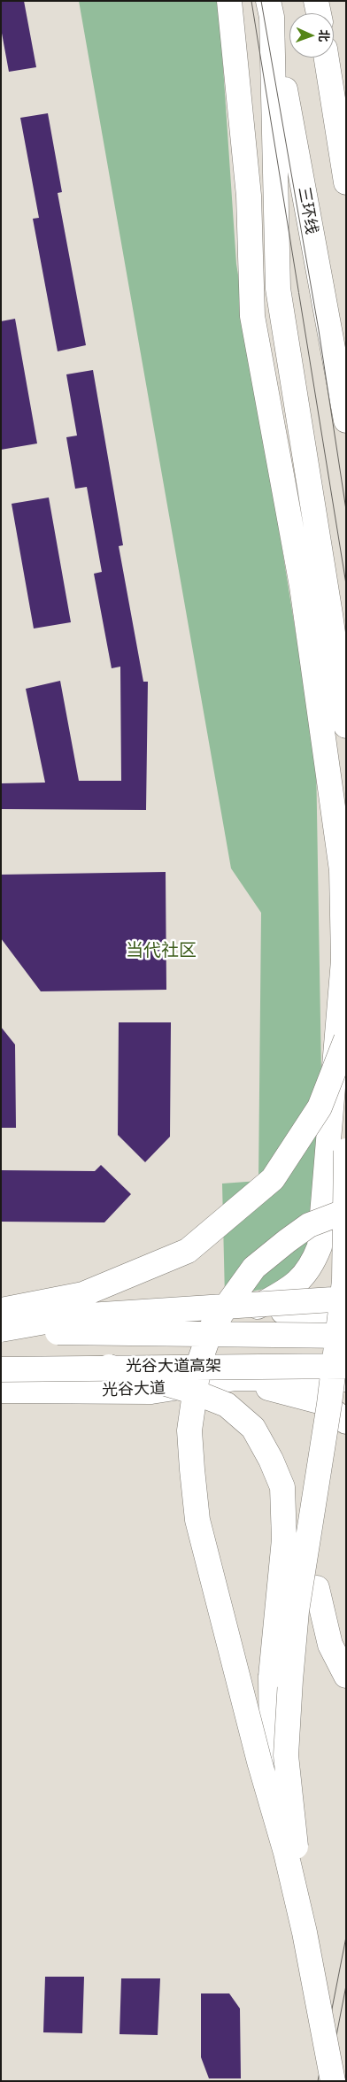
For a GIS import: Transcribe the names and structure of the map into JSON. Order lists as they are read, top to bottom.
{
  "streets": {
    "main road": ["三环线", "光谷大道高架", "光谷大道"]
  },
  "districts": ["当代社区"],
  "north": "right"
}
